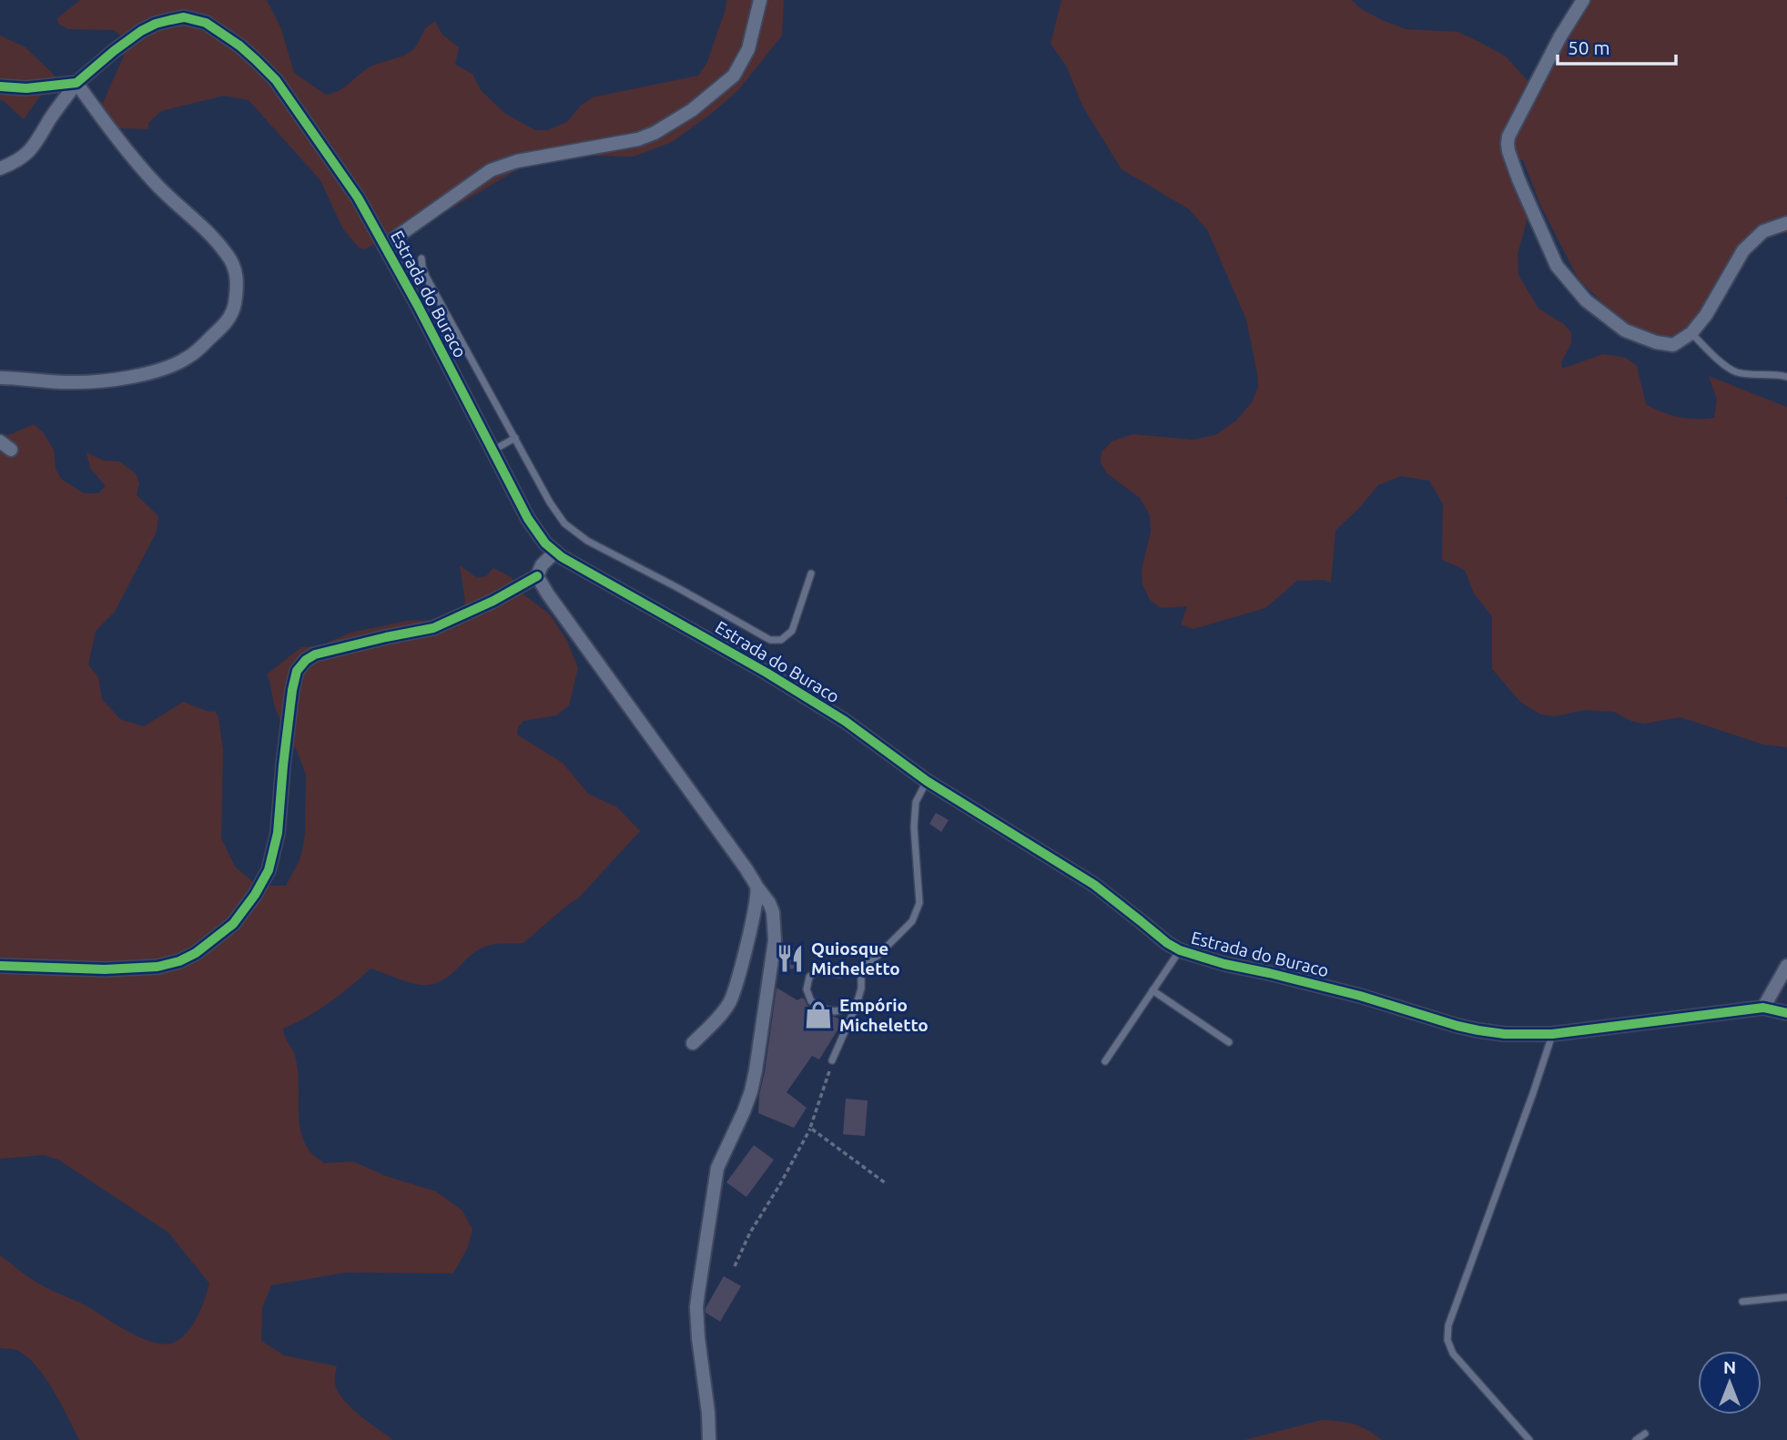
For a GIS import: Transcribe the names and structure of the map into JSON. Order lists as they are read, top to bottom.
{
  "streets": {
    "street": ["Estrada do Buraco"]
  },
  "places": {
    "restaurant": ["Quiosque Micheletto"],
    "shop": ["Empório Micheletto"]
  },
  "scale_bar": "50 m",
  "north": "top"
}
